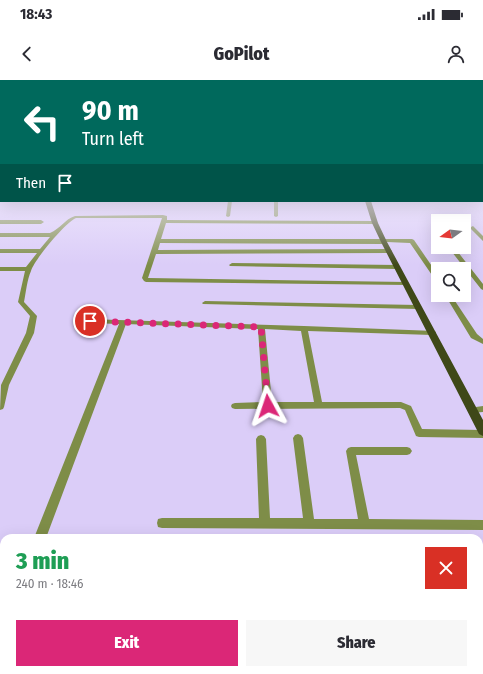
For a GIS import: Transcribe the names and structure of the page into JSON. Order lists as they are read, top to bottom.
{
  "north": "left",
  "page": {
    "status": "18:43",
    "header": "GoPilot",
    "turn": ["90 m", "Turn left"],
    "then": "Then",
    "heading": ["3 min", "240 m · 18:46"],
    "buttons": ["Exit", "Share"]
  }
}
